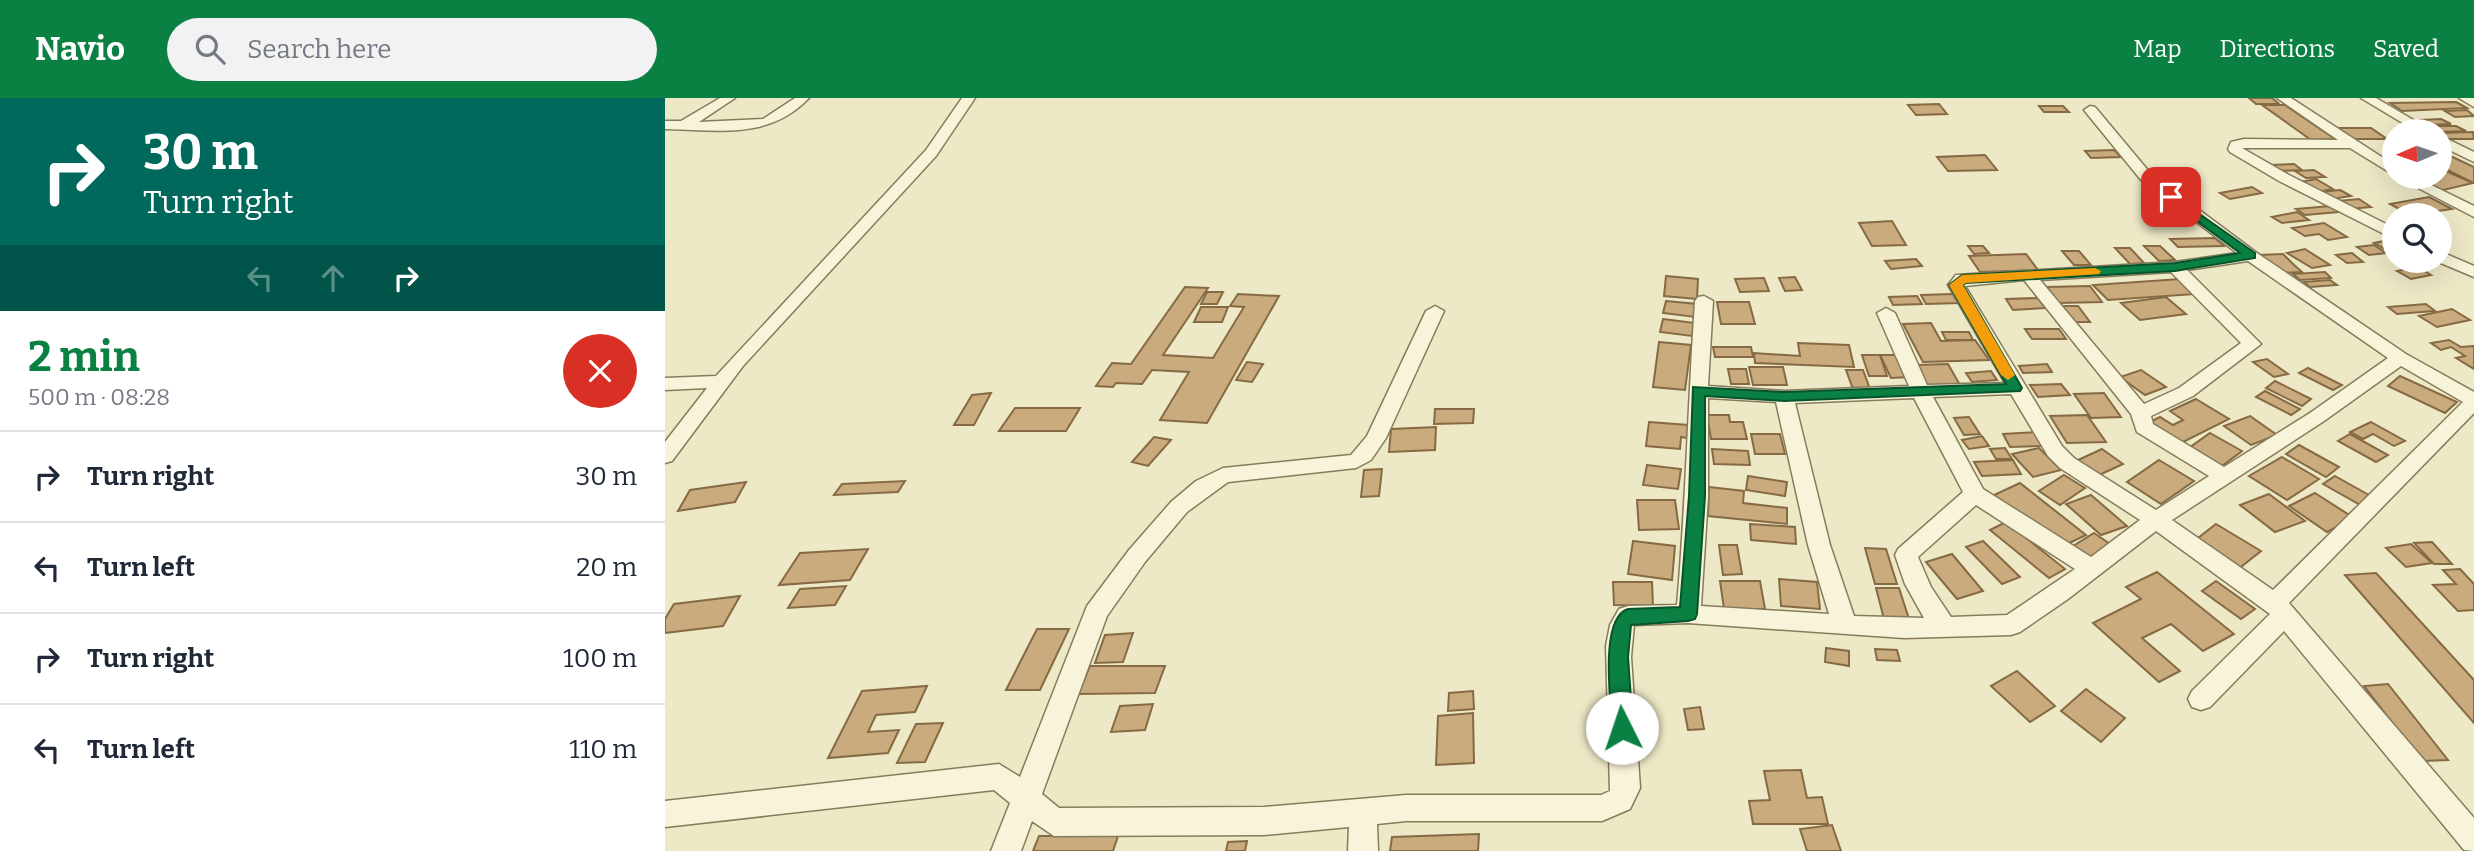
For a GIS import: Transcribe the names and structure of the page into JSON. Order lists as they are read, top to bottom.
{
  "north": "left",
  "page": {
    "header": "Navio",
    "search": "Search here",
    "nav": ["Map", "Directions", "Saved"],
    "turn": ["30 m", "Turn right"],
    "heading": ["2 min", "500 m · 08:28"],
    "list": [
      {
        "name": "Turn right",
        "value": "30 m"
      },
      {
        "name": "Turn left",
        "value": "20 m"
      },
      {
        "name": "Turn right",
        "value": "100 m"
      },
      {
        "name": "Turn left",
        "value": "110 m"
      }
    ]
  }
}
